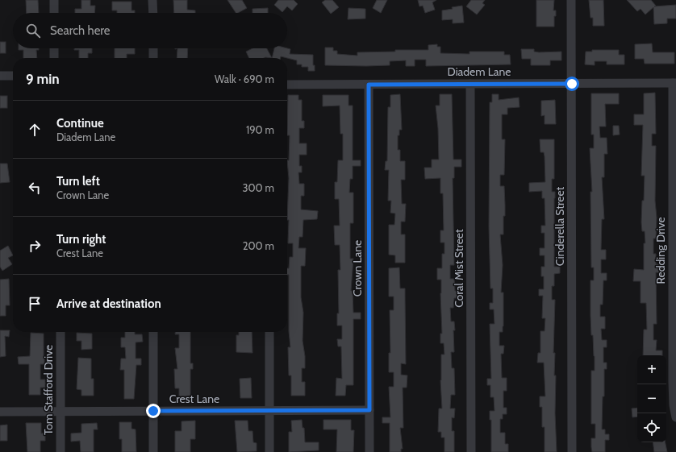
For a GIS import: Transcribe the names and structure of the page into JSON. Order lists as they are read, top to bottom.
{
  "streets": {
    "street": [
      "Diadem Lane",
      "Cinderella Street",
      "Redding Drive",
      "Crown Lane",
      "Coral Mist Street",
      "Tom Stafford Drive",
      "Crest Lane"
    ]
  },
  "crossings": [
    ["Diadem Lane", "Cinderella Street"],
    ["Diadem Lane", "Redding Drive"],
    ["Diadem Lane", "Crown Lane"],
    ["Diadem Lane", "Coral Mist Street"],
    ["Crown Lane", "Crest Lane"],
    ["Tom Stafford Drive", "Crest Lane"]
  ],
  "page": {
    "search": "Search here",
    "heading": ["9 min", "Walk · 690 m"],
    "list": [
      ["Continue", "Diadem Lane", "190 m"],
      ["Turn left", "Crown Lane", "300 m"],
      ["Turn right", "Crest Lane", "200 m"],
      "Arrive at destination"
    ],
    "map_buttons": ["+", "−"]
  }
}
